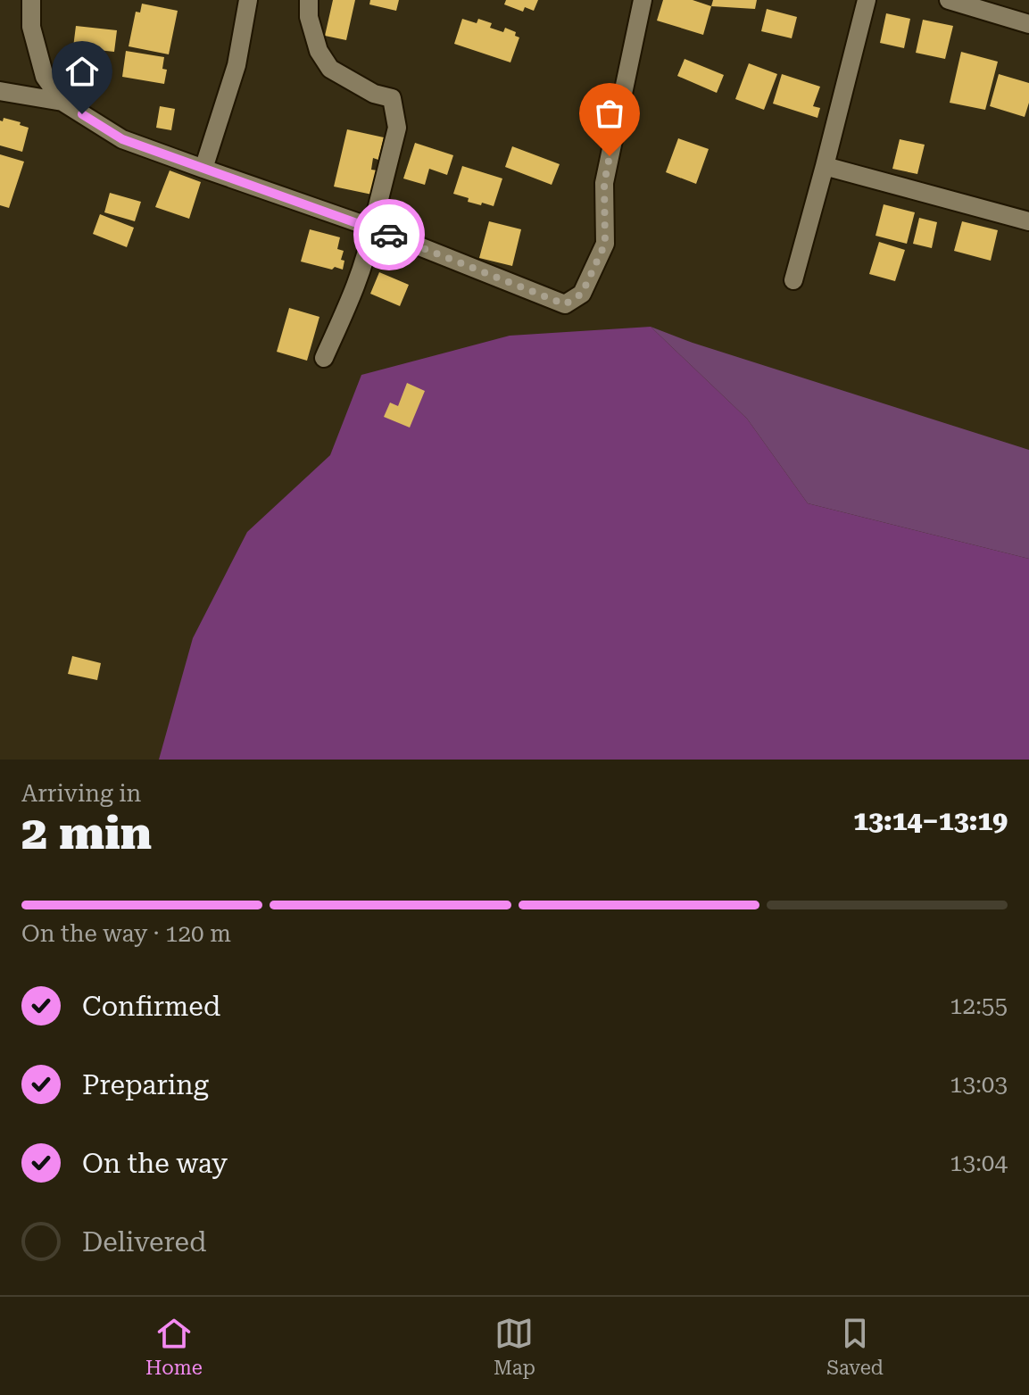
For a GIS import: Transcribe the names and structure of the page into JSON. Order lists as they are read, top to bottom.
{
  "page": {
    "heading": ["2 min", "Arriving in", "13:14–13:19"],
    "bar": "On the way · 120 m",
    "list": [
      ["Confirmed", "12:55"],
      ["Preparing", "13:03"],
      ["On the way", "13:04"],
      "Delivered"
    ],
    "tabs": ["Home", "Map", "Saved"]
  }
}
